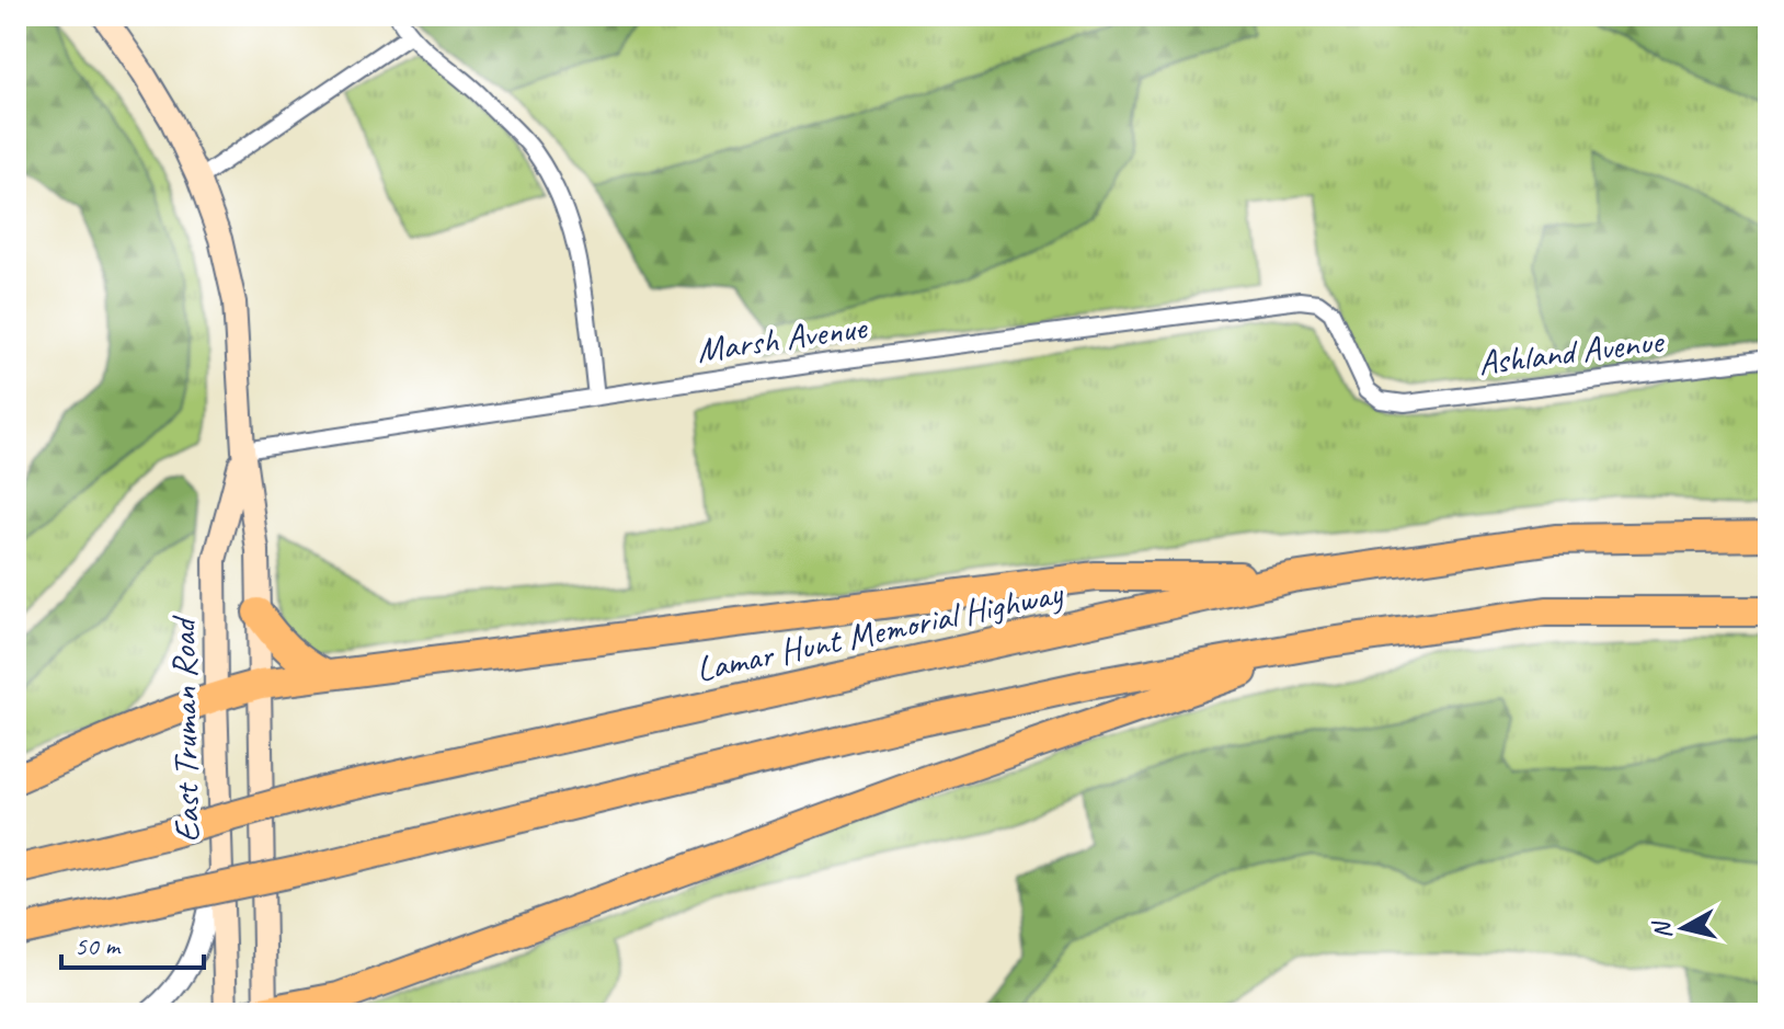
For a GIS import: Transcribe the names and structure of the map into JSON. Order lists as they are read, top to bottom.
{
  "streets": {
    "highway": ["Lamar Hunt Memorial Highway"],
    "main road": ["East Truman Road"],
    "street": ["Marsh Avenue", "Ashland Avenue"]
  },
  "crossings": [
    ["Marsh Avenue", "Ashland Avenue"],
    ["Marsh Avenue", "East Truman Road"]
  ],
  "scale_bar": "50 m",
  "north": "left"
}
